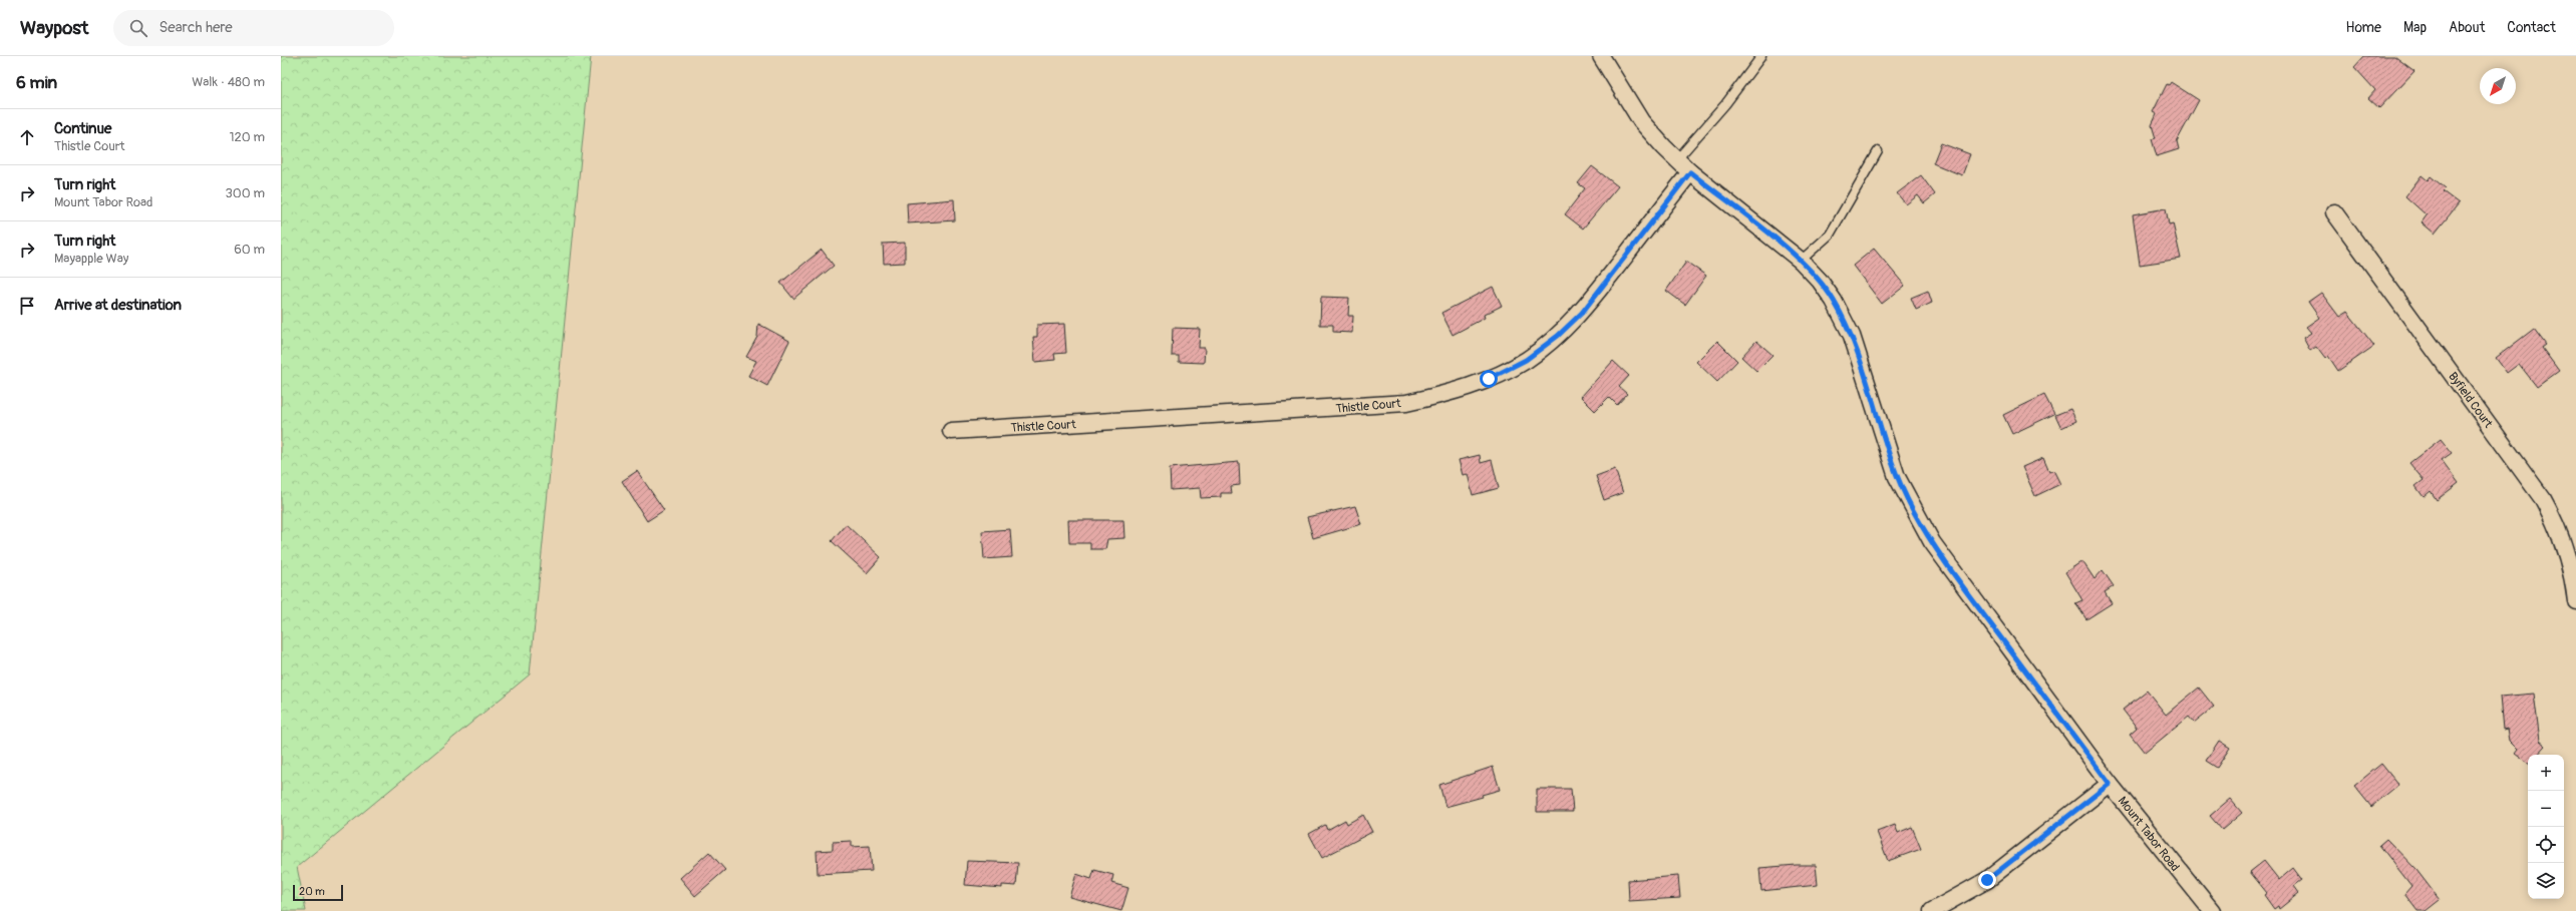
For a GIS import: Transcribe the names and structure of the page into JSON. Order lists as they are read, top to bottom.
{
  "streets": {
    "street": ["Byfield Court", "Thistle Court", "Mount Tabor Road"]
  },
  "crossings": [
    ["Thistle Court", "Mount Tabor Road"]
  ],
  "scale_bar": "20 m",
  "north": "bottom left",
  "page": {
    "header": "Waypost",
    "search": "Search here",
    "nav": [
      "Home",
      "Map",
      "About",
      "Contact"
    ],
    "heading": ["6 min", "Walk · 480 m"],
    "list": [
      ["Continue", "Thistle Court", "120 m"],
      ["Turn right", "Mount Tabor Road", "300 m"],
      ["Turn right", "Mayapple Way", "60 m"],
      "Arrive at destination"
    ],
    "map_buttons": ["+", "−"],
    "scale": "20 m"
  }
}
